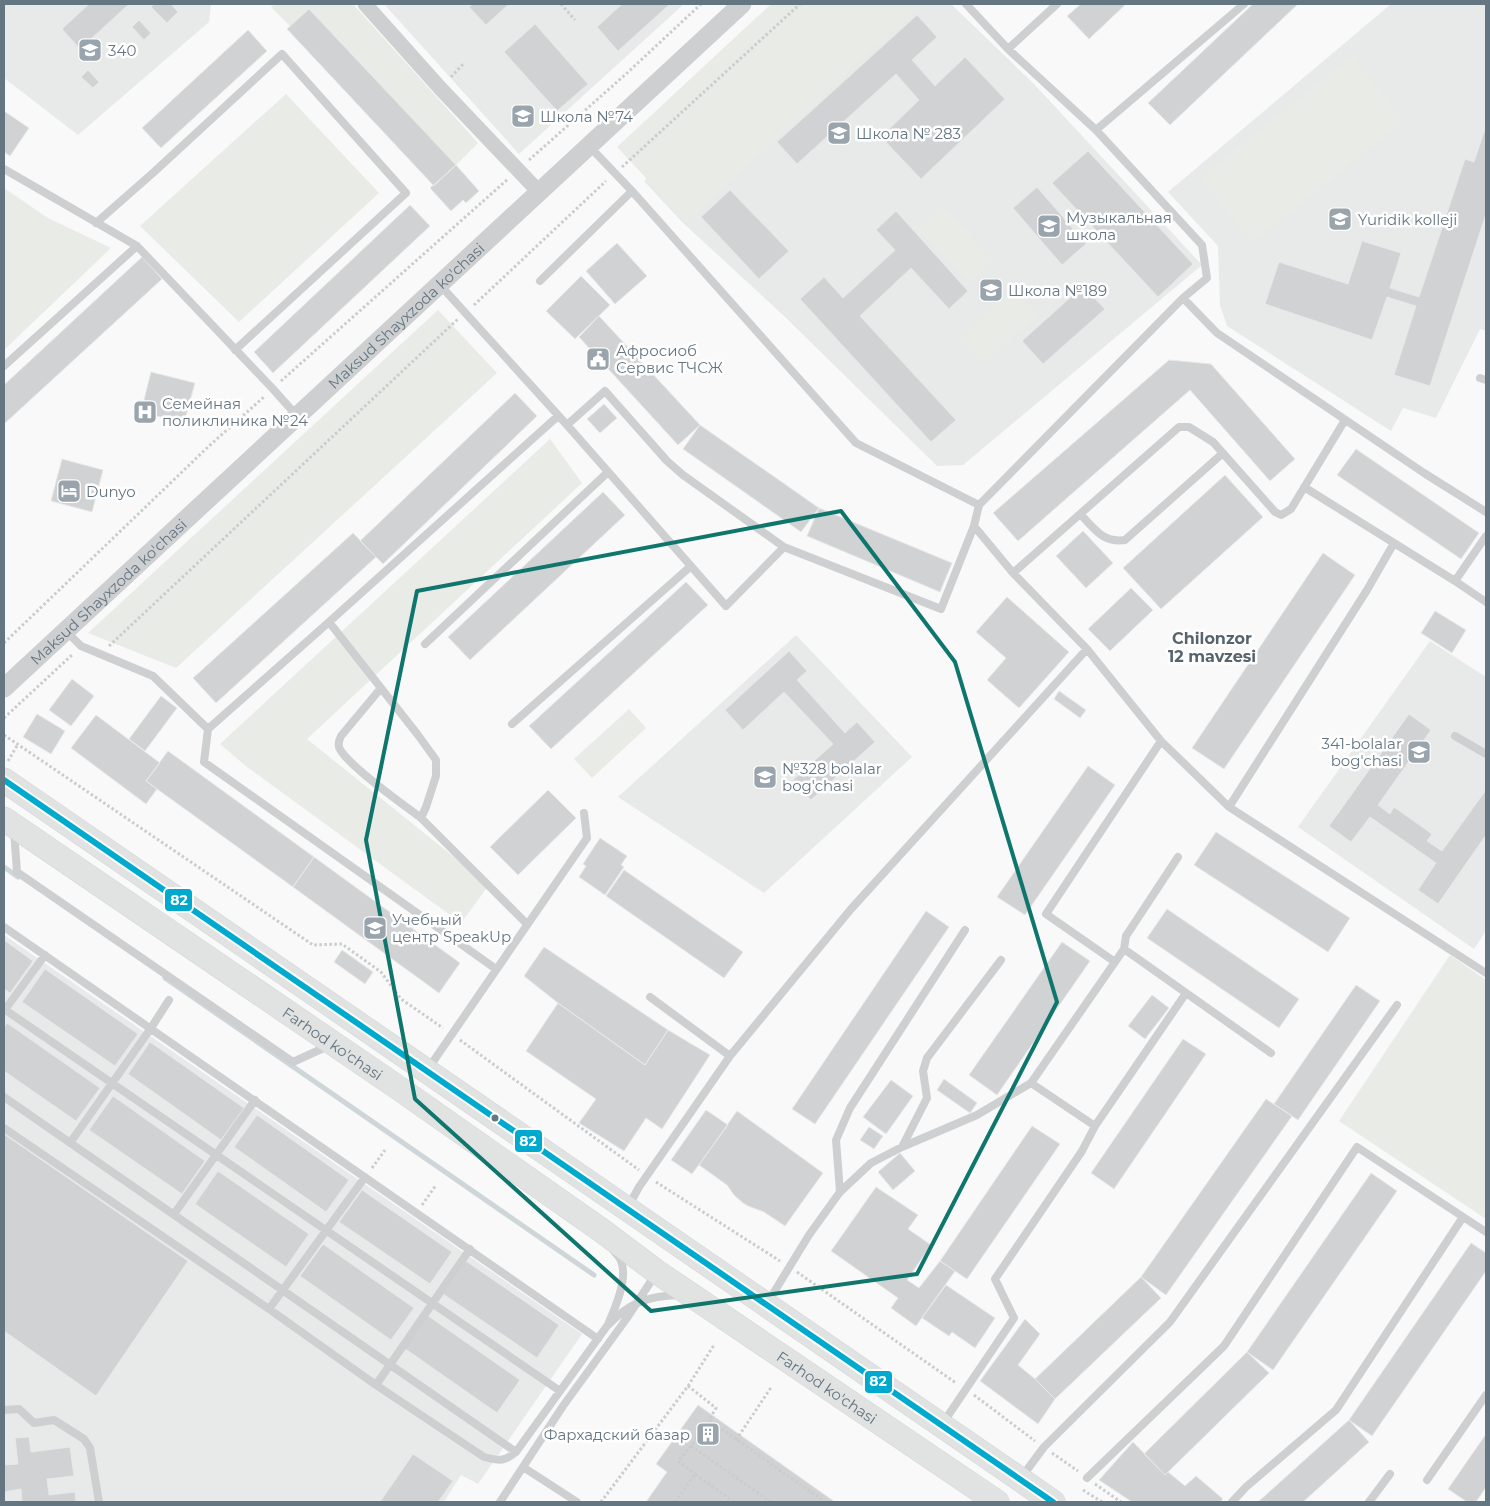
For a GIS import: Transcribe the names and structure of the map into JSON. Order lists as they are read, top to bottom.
{
  "streets": {
    "main road": ["Farhod ko'chasi"],
    "street": ["Maksud Shayxzoda ko'chasi"]
  },
  "districts": ["Chilonzor 12 mavzesi"],
  "places": {
    "school or university": [
      "340",
      "Школа №74",
      "Школа № 283",
      "Yuridik kolleji",
      "Музыкальная школа",
      "Школа №189",
      "341-bolalar bog'chasi",
      "№328 bolalar bog'chasi",
      "Учебный центр SpeakUp"
    ],
    "public building": ["Афросиоб Сервис ТЧСЖ"],
    "hospital": ["Семейная поликлиника №24"],
    "hotel": ["Dunyo"],
    "building": ["Фархадский базар"]
  },
  "lines": ["transit line 82"]
}
